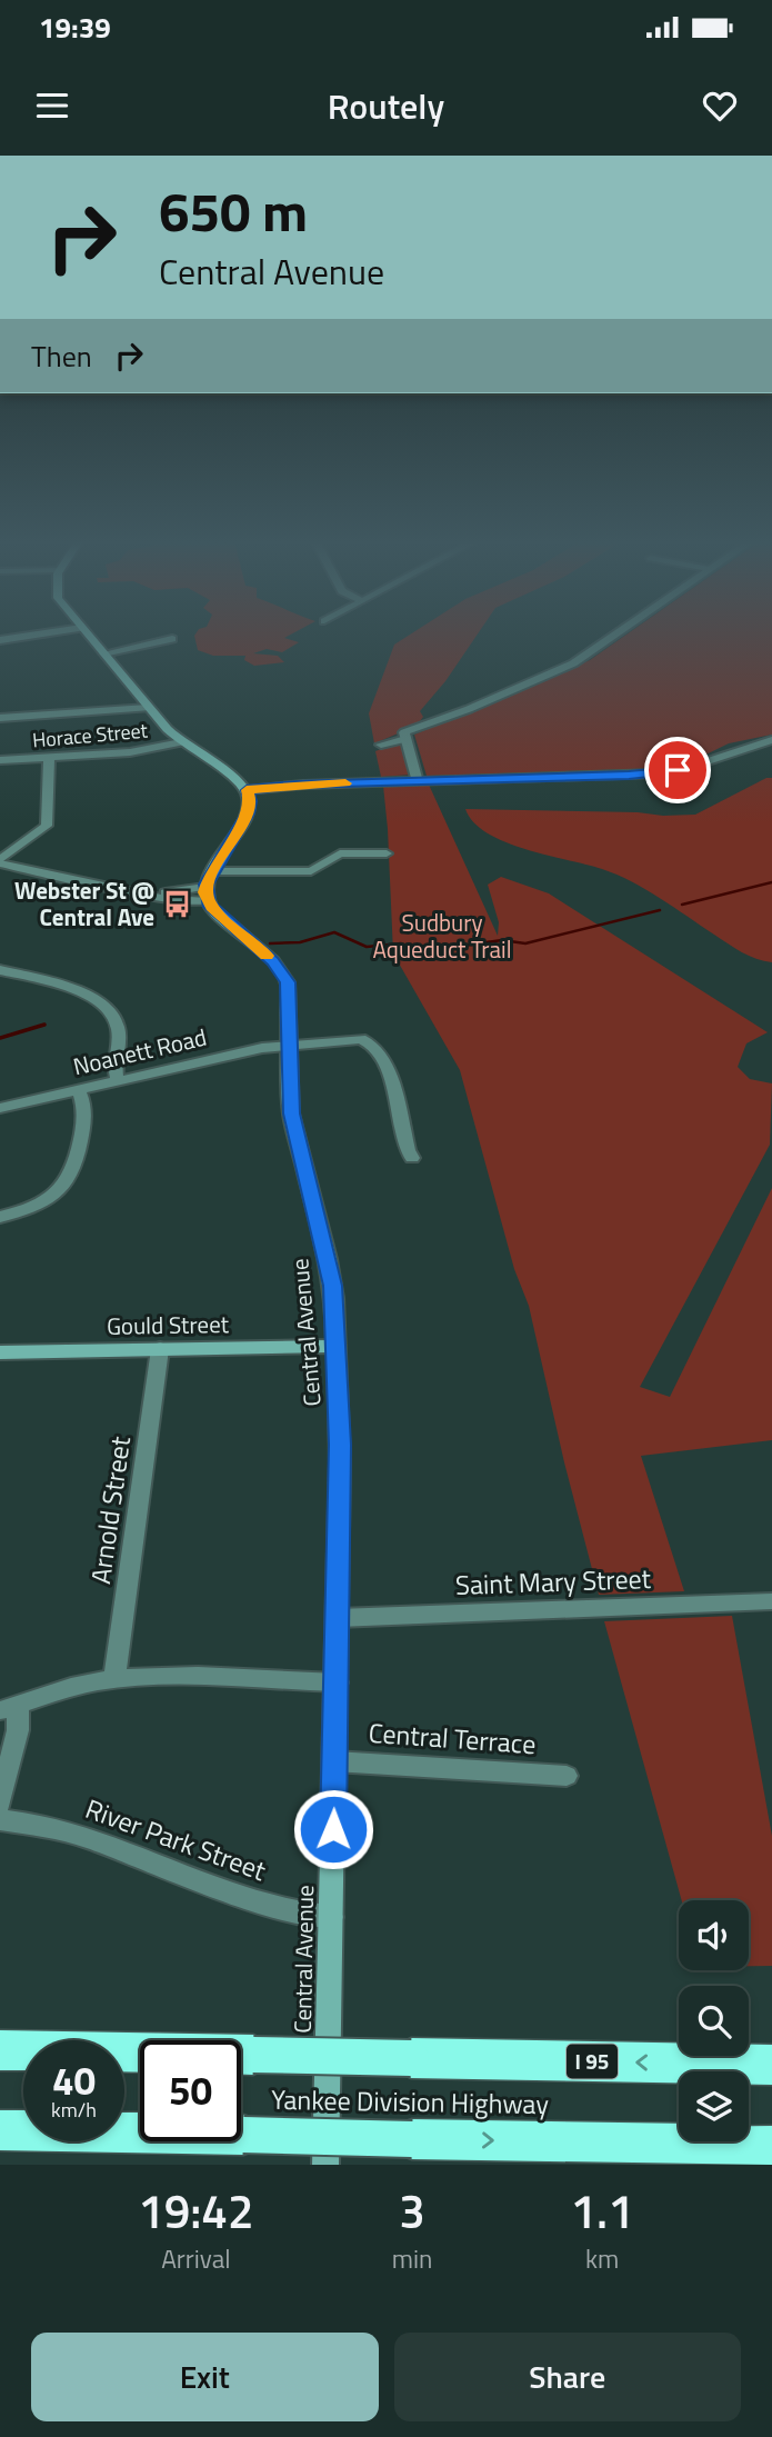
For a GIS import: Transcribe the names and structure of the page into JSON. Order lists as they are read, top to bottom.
{
  "streets": {
    "highway": ["I 95", "Yankee Division Highway"],
    "main road": ["Gould Street", "Central Avenue"],
    "street": [
      "Horace Street",
      "Noanett Road",
      "Arnold Street",
      "Saint Mary Street",
      "Central Terrace",
      "River Park Street"
    ]
  },
  "crossings": [
    ["Noanett Road", "Central Avenue"],
    ["Gould Street", "Central Avenue"],
    ["Gould Street", "Arnold Street"],
    ["Central Avenue", "Saint Mary Street"],
    ["Central Avenue", "Central Terrace"],
    ["Central Avenue", "River Park Street"]
  ],
  "parks": ["Sudbury Aqueduct Trail"],
  "places": {
    "bus stop": ["Webster St @ Central Ave"]
  },
  "page": {
    "status": "19:39",
    "header": "Routely",
    "turn": ["650 m", "Central Avenue"],
    "then": "Then",
    "speed": "40 km/h",
    "limit": "50",
    "eta": [
      "19:42",
      "Arrival",
      "3",
      "min",
      "1.1",
      "km"
    ],
    "buttons": ["Exit", "Share"]
  }
}
